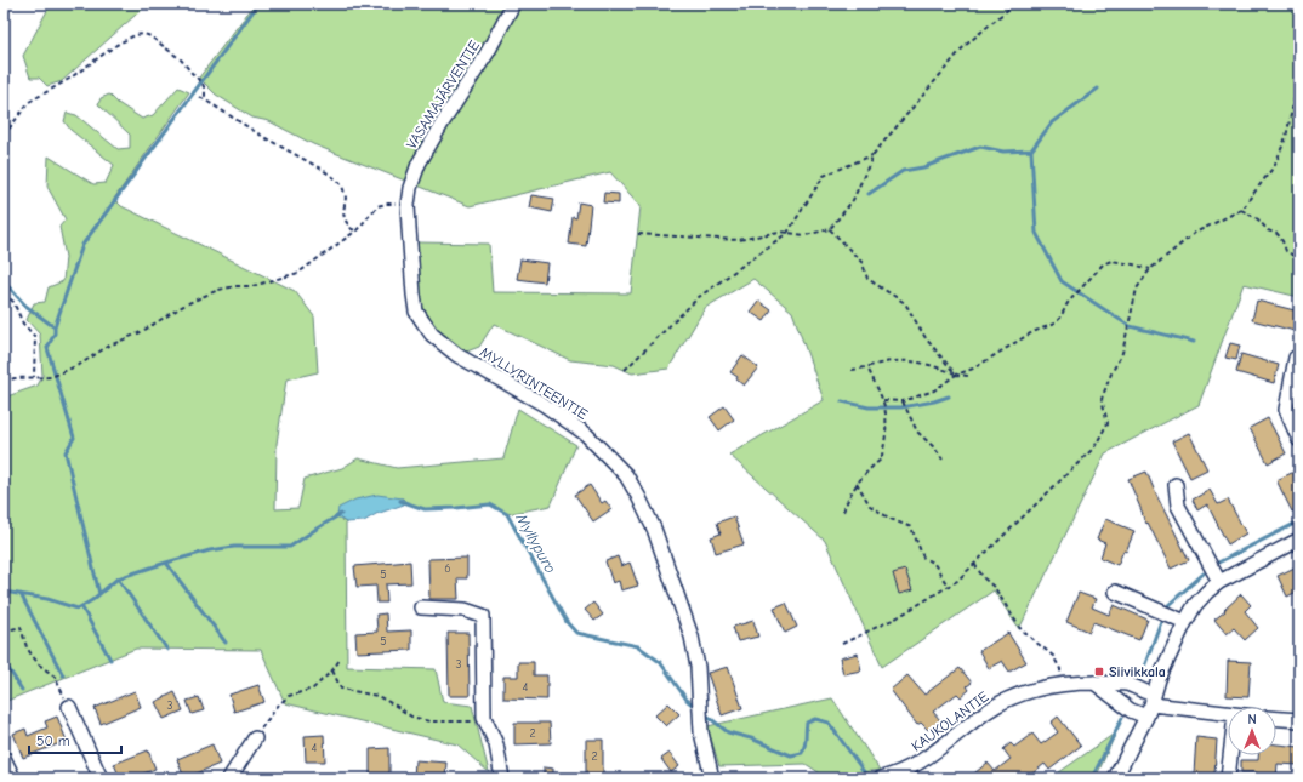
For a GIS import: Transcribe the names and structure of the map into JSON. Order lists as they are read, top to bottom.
{
  "streets": {
    "street": ["VASAMAJÄRVENTIE", "MYLLYRINTEENTIE", "KAUKOLANTIE"]
  },
  "crossings": [
    ["VASAMAJÄRVENTIE", "MYLLYRINTEENTIE"]
  ],
  "water": ["Myllypuro"],
  "places": {
    "transit": ["Siivikkala"]
  },
  "house_numbers": [
    "6",
    "5",
    "5",
    "3",
    "4",
    "3",
    "2",
    "4",
    "2"
  ],
  "scale_bar": "50 m",
  "north": "top"
}
